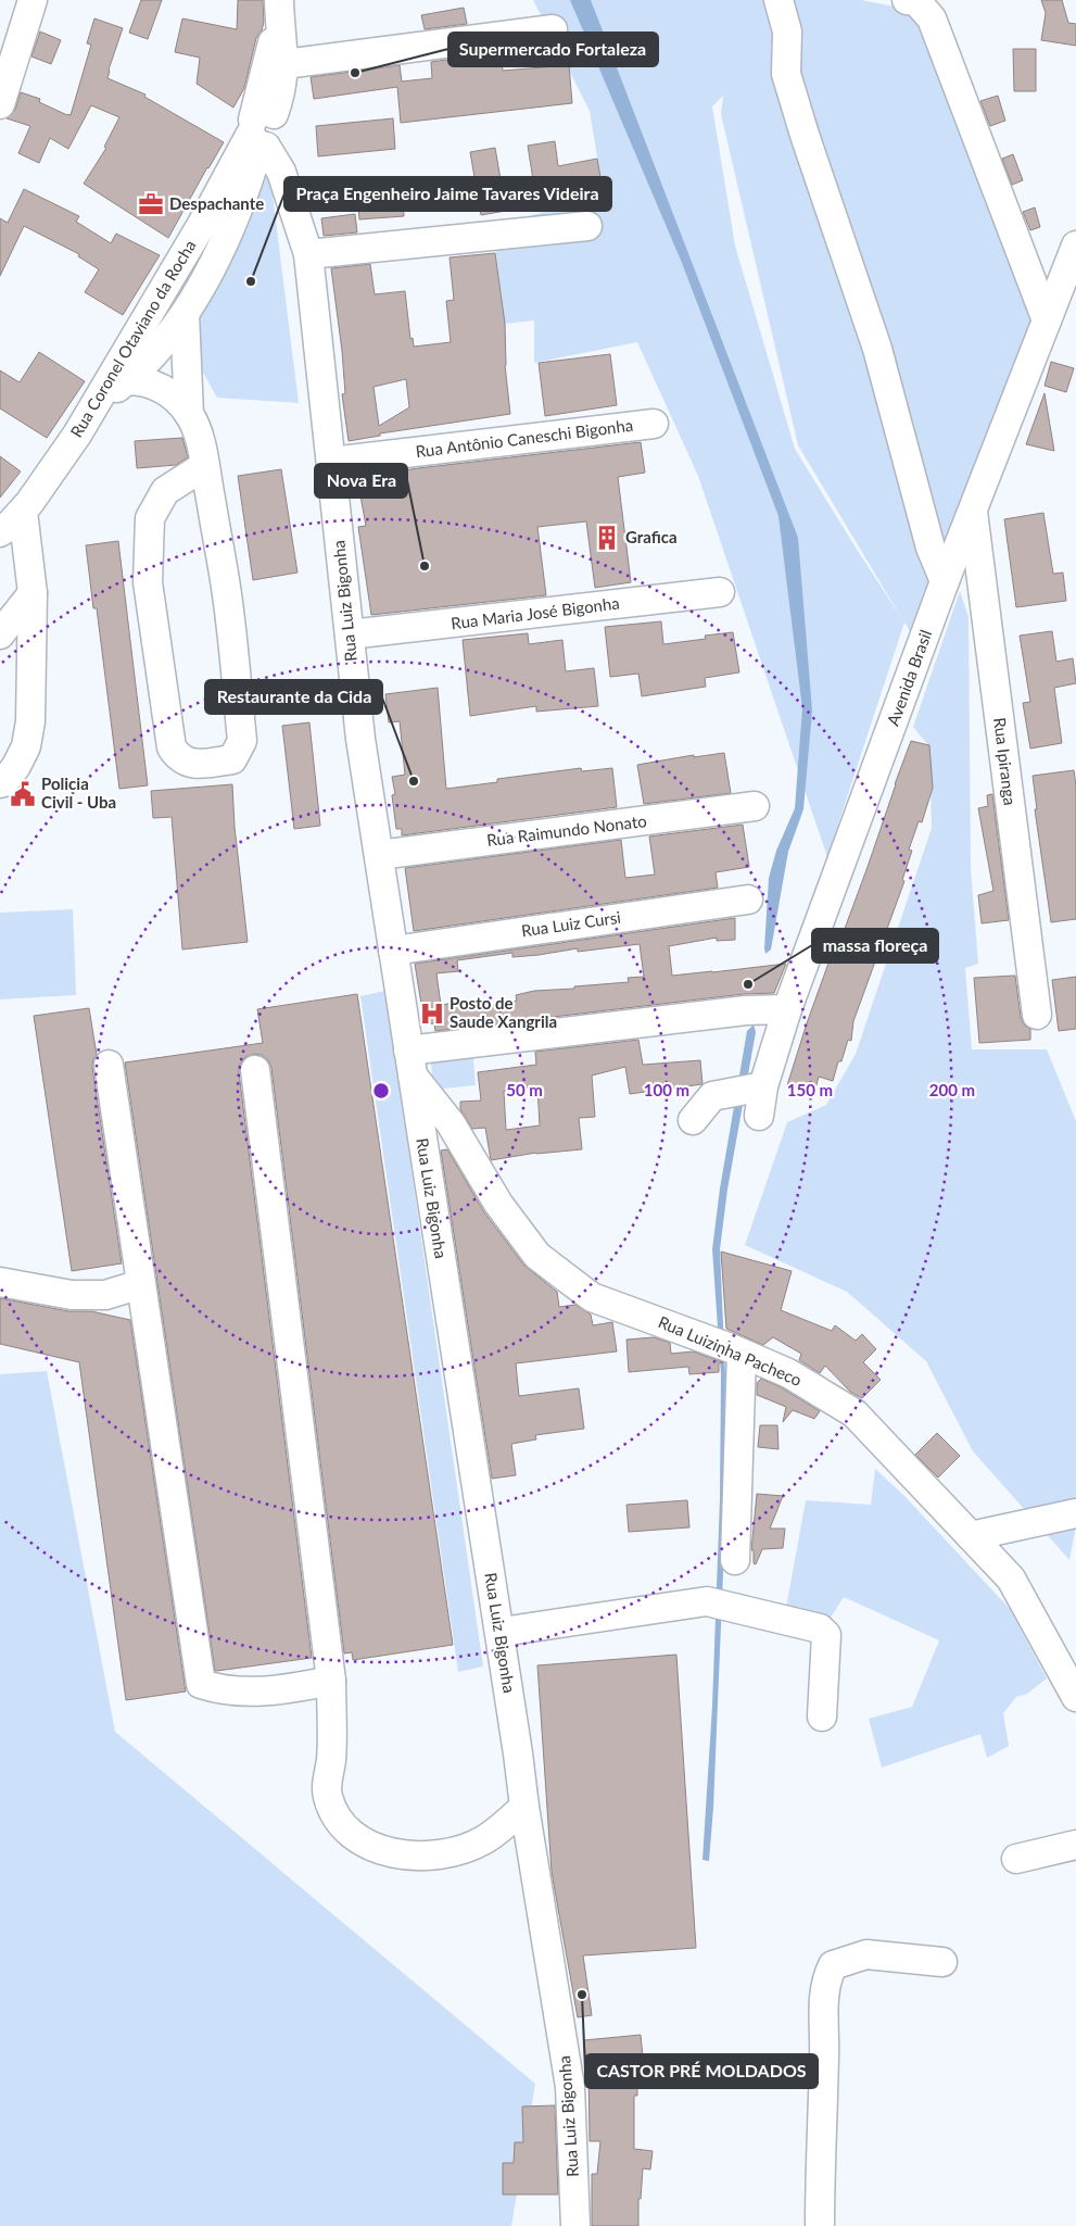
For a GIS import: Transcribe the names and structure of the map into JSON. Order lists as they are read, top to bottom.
{
  "streets": {
    "street": [
      "Rua Coronel Otaviano da Rocha",
      "Rua Antônio Caneschi Bigonha",
      "Rua Luiz Bigonha",
      "Rua Maria José Bigonha",
      "Avenida Brasil",
      "Rua Ipiranga",
      "Rua Raimundo Nonato",
      "Rua Luiz Cursi",
      "Rua Luizinha Pacheco"
    ]
  },
  "crossings": [
    ["Rua Coronel Otaviano da Rocha", "Rua Luiz Bigonha"],
    ["Rua Antônio Caneschi Bigonha", "Rua Luiz Bigonha"],
    ["Rua Luiz Bigonha", "Rua Maria José Bigonha"],
    ["Rua Luiz Bigonha", "Rua Raimundo Nonato"],
    ["Rua Luiz Bigonha", "Rua Luiz Cursi"],
    ["Rua Luiz Bigonha", "Rua Luizinha Pacheco"],
    ["Avenida Brasil", "Rua Ipiranga"]
  ],
  "places": {
    "other": [
      "Supermercado Fortaleza",
      "Praça Engenheiro Jaime Tavares Videira",
      "Nova Era",
      "Restaurante da Cida",
      "massa floreça",
      "CASTOR PRÉ MOLDADOS"
    ],
    "office": ["Despachante"],
    "building": ["Grafica"],
    "public building": ["Policia Civil - Uba"],
    "hospital": ["Posto de Saude Xangrila"]
  },
  "rings": [
    "50 m",
    "100 m",
    "150 m",
    "200 m"
  ]
}
